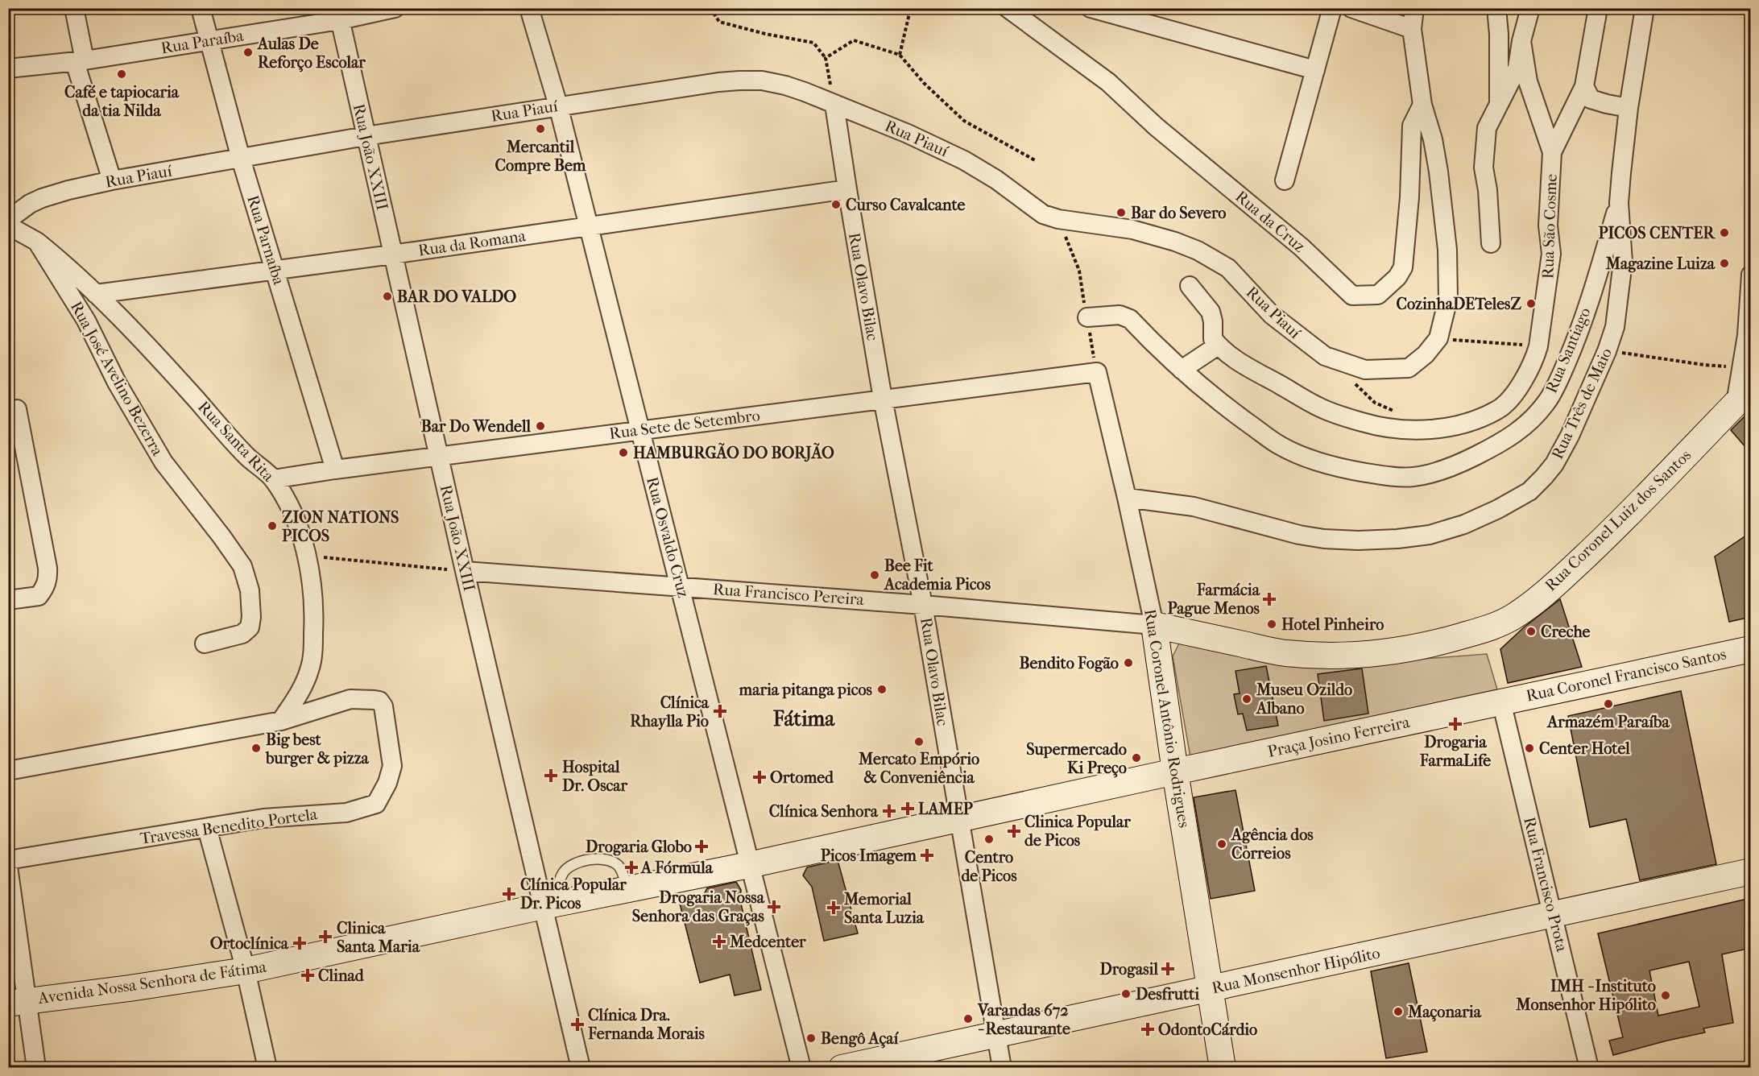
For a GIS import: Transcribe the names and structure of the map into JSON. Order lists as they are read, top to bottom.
{
  "streets": {
    "street": [
      "Rua Paraíba",
      "Rua Piauí",
      "Rua João XXIII",
      "Rua da Cruz",
      "Rua São Cosme",
      "Rua Parnaíba",
      "Rua da Romana",
      "Rua Olavo Bilac",
      "Rua Santiago",
      "Rua José Avelino Bezerra",
      "Rua Três de Maio",
      "Rua Sete de Setembro",
      "Rua Santa Rita",
      "Rua Coronel Luiz dos Santos",
      "Rua Osvaldo Cruz",
      "Rua Francisco Pereira",
      "Rua Coronel Francisco Santos",
      "Rua Coronel Antônio Rodrigues",
      "Praça Josino Ferreira",
      "Travessa Benedito Portela",
      "Rua Francisco Prota",
      "Rua Monsenhor Hipólito",
      "Avenida Nossa Senhora de Fátima"
    ]
  },
  "crossings": [
    ["Rua Paraíba", "Rua João XXIII"],
    ["Rua Paraíba", "Rua Parnaíba"],
    ["Rua Piauí", "Rua João XXIII"],
    ["Rua Piauí", "Rua da Cruz"],
    ["Rua Piauí", "Rua Parnaíba"],
    ["Rua Piauí", "Rua Olavo Bilac"],
    ["Rua Piauí", "Rua Osvaldo Cruz"],
    ["Rua João XXIII", "Rua da Romana"],
    ["Rua João XXIII", "Rua Sete de Setembro"],
    ["Rua João XXIII", "Rua Francisco Pereira"],
    ["Rua João XXIII", "Avenida Nossa Senhora de Fátima"],
    ["Rua Parnaíba", "Rua da Romana"],
    ["Rua Parnaíba", "Rua Sete de Setembro"],
    ["Rua da Romana", "Rua Olavo Bilac"],
    ["Rua da Romana", "Rua Santa Rita"],
    ["Rua da Romana", "Rua Osvaldo Cruz"],
    ["Rua Olavo Bilac", "Rua Sete de Setembro"],
    ["Rua Olavo Bilac", "Rua Francisco Pereira"],
    ["Rua Olavo Bilac", "Rua Monsenhor Hipólito"],
    ["Rua Olavo Bilac", "Avenida Nossa Senhora de Fátima"],
    ["Rua Santiago", "Rua Três de Maio"],
    ["Rua José Avelino Bezerra", "Rua Santa Rita"],
    ["Rua Três de Maio", "Rua Coronel Antônio Rodrigues"],
    ["Rua Sete de Setembro", "Rua Santa Rita"],
    ["Rua Sete de Setembro", "Rua Osvaldo Cruz"],
    ["Rua Sete de Setembro", "Rua Coronel Antônio Rodrigues"],
    ["Rua Santa Rita", "Travessa Benedito Portela"],
    ["Rua Coronel Luiz dos Santos", "Rua Francisco Pereira"],
    ["Rua Coronel Luiz dos Santos", "Rua Coronel Antônio Rodrigues"],
    ["Rua Osvaldo Cruz", "Rua Francisco Pereira"],
    ["Rua Osvaldo Cruz", "Avenida Nossa Senhora de Fátima"],
    ["Rua Francisco Pereira", "Rua Coronel Antônio Rodrigues"],
    ["Rua Coronel Francisco Santos", "Praça Josino Ferreira"],
    ["Rua Coronel Francisco Santos", "Rua Francisco Prota"],
    ["Rua Coronel Antônio Rodrigues", "Praça Josino Ferreira"],
    ["Rua Coronel Antônio Rodrigues", "Rua Monsenhor Hipólito"],
    ["Rua Coronel Antônio Rodrigues", "Avenida Nossa Senhora de Fátima"],
    ["Praça Josino Ferreira", "Rua Francisco Prota"],
    ["Praça Josino Ferreira", "Avenida Nossa Senhora de Fátima"],
    ["Rua Francisco Prota", "Rua Monsenhor Hipólito"]
  ],
  "districts": ["Fátima"],
  "places": {
    "other": [
      "Aulas De Reforço Escolar",
      "Café e tapiocaria da tia Nilda",
      "Mercantil Compre Bem",
      "Curso Cavalcante",
      "Bar do Severo",
      "PICOS CENTER",
      "Magazine Luiza",
      "BAR DO VALDO",
      "CozinhaDETelesZ",
      "Bar Do Wendell",
      "HAMBURGÃO DO BORJÃO",
      "ZION NATIONS PICOS",
      "Bee Fit Academia Picos",
      "Hotel Pinheiro",
      "Creche",
      "Bendito Fogão",
      "maria pitanga picos",
      "Museu Ozildo Albano",
      "Armazém Paraíba",
      "Mercato Empório & Conveniência",
      "Big best burger & pizza",
      "Center Hotel",
      "Supermercado Ki Preço",
      "Centro de Picos",
      "Agência dos Correios",
      "Desfrutti",
      "IMH - Instituto Monsenhor Hipólito",
      "Maçonaria",
      "Varandas 672 - Restaurante",
      "Bengô Açaí"
    ],
    "health": [
      "Farmácia Pague Menos",
      "Clínica Rhaylla Pio",
      "Drogaria FarmaLife",
      "Hospital Dr. Oscar",
      "Ortomed",
      "LAMEP",
      "Clínica Senhora",
      "Clinica Popular de Picos",
      "Drogaria Globo",
      "Picos Imagem",
      "A Fórmula",
      "Clínica Popular Dr. Picos",
      "Drogaria Nossa Senhora das Graças",
      "Memorial Santa Luzia",
      "Clinica Santa Maria",
      "Medcenter",
      "Ortoclínica",
      "Drogasil",
      "Clinad",
      "Clínica Dra. Fernanda Morais",
      "OdontoCárdio"
    ]
  }
}
